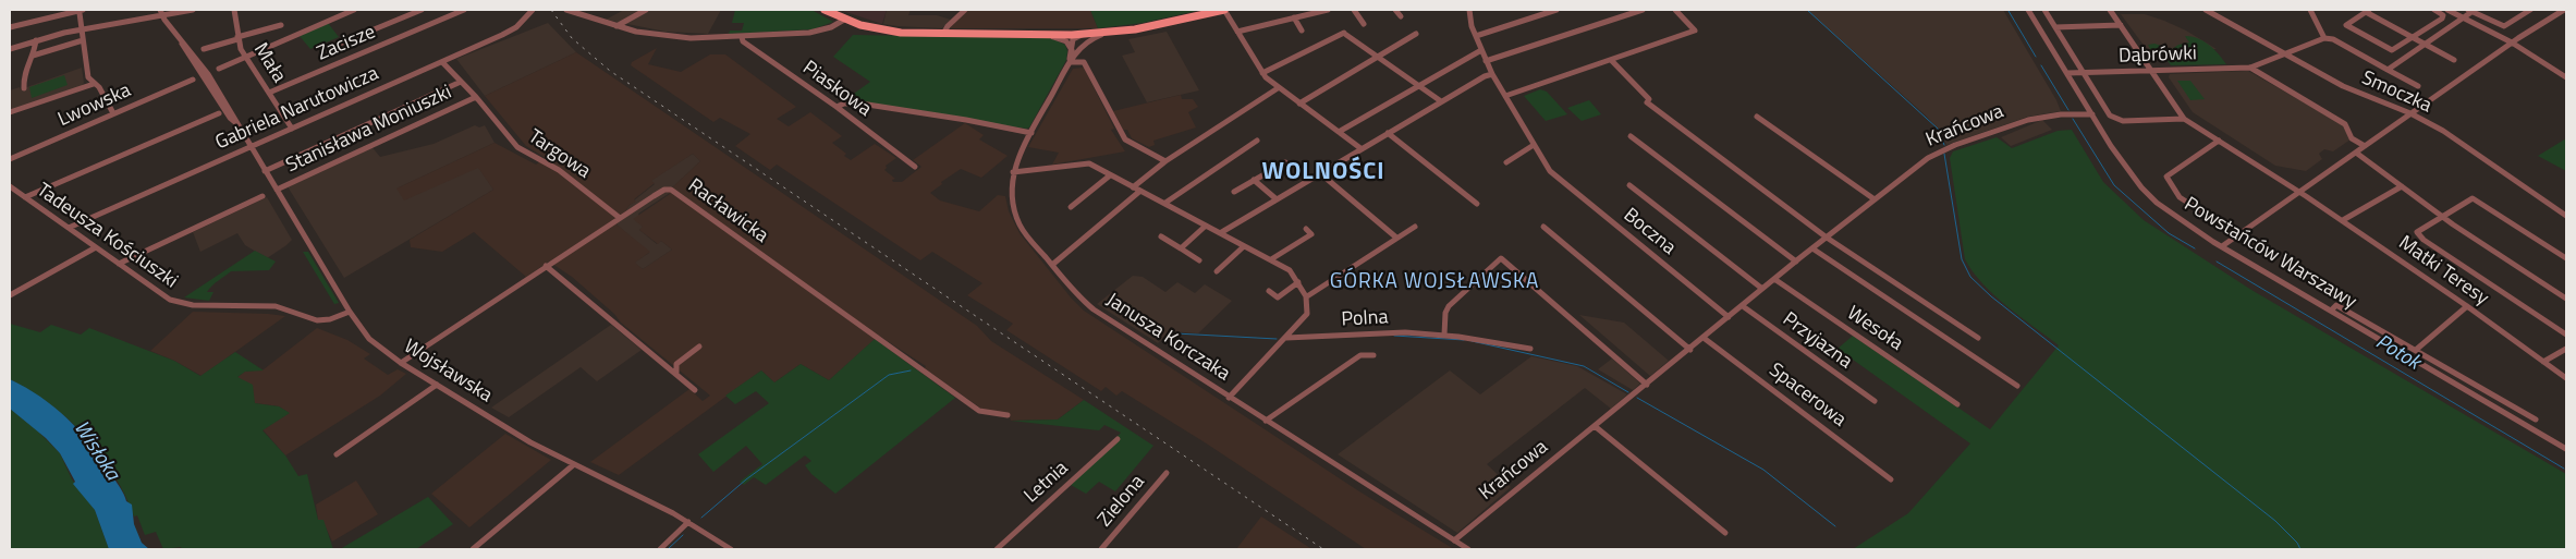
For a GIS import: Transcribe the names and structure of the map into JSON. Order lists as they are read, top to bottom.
{
  "streets": {
    "street": [
      "Zacisze",
      "Dąbrówki",
      "Mała",
      "Piaskowa",
      "Smoczka",
      "Lwowska",
      "Gabriela Narutowicza",
      "Krańcowa",
      "Stanisława Moniuszki",
      "Targowa",
      "Racławicka",
      "Boczna",
      "Tadeusza Kościuszki",
      "Powstańców Warszawy",
      "Matki Teresy",
      "Polna",
      "Wesoła",
      "Janusza Korczaka",
      "Przyjazna",
      "Wojsławska",
      "Spacerowa",
      "Letnia",
      "Zielona"
    ]
  },
  "crossings": [
    ["Zacisze", "Mała"],
    ["Dąbrówki", "Smoczka"],
    ["Dąbrówki", "Powstańców Warszawy"],
    ["Mała", "Gabriela Narutowicza"],
    ["Piaskowa", "Janusza Korczaka"],
    ["Gabriela Narutowicza", "Targowa"],
    ["Gabriela Narutowicza", "Tadeusza Kościuszki"],
    ["Gabriela Narutowicza", "Wojsławska"],
    ["Krańcowa", "Boczna"],
    ["Krańcowa", "Powstańców Warszawy"],
    ["Krańcowa", "Wesoła"],
    ["Krańcowa", "Janusza Korczaka"],
    ["Krańcowa", "Przyjazna"],
    ["Krańcowa", "Spacerowa"],
    ["Stanisława Moniuszki", "Targowa"],
    ["Stanisława Moniuszki", "Wojsławska"],
    ["Targowa", "Racławicka"],
    ["Racławicka", "Wojsławska"],
    ["Tadeusza Kościuszki", "Wojsławska"]
  ],
  "districts": ["WOLNOŚCI", "GÓRKA WOJSŁAWSKA"],
  "water": ["Potok", "Wisłoka"]
}
